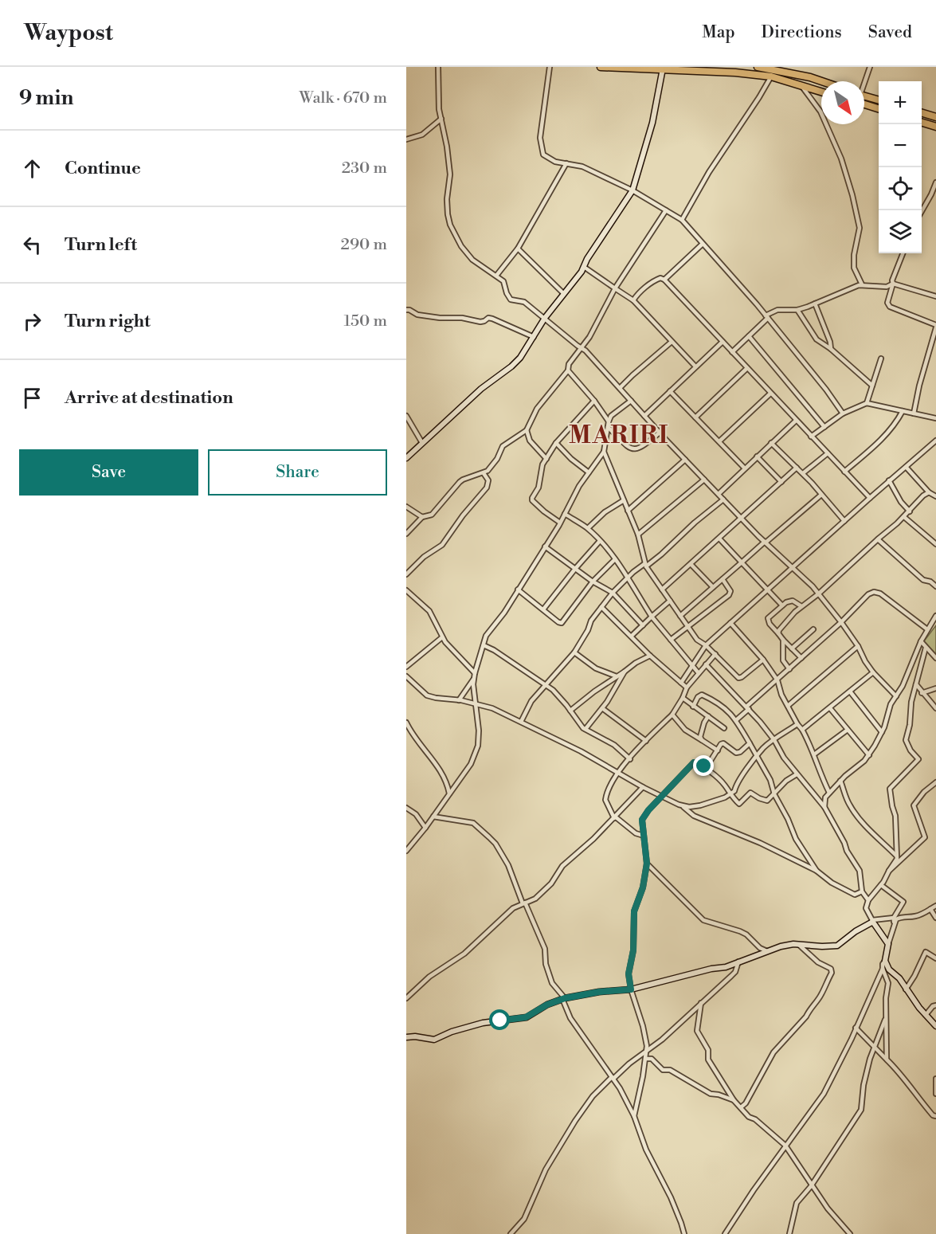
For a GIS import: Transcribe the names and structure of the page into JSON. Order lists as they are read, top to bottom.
{
  "districts": ["MARIRI"],
  "north": "bottom right",
  "page": {
    "header": "Waypost",
    "nav": ["Map", "Directions", "Saved"],
    "heading": ["9 min", "Walk · 670 m"],
    "map_buttons": ["+", "−"],
    "list": [
      ["Continue", "230 m"],
      ["Turn left", "290 m"],
      ["Turn right", "150 m"],
      "Arrive at destination"
    ],
    "buttons": ["Save", "Share"]
  }
}
